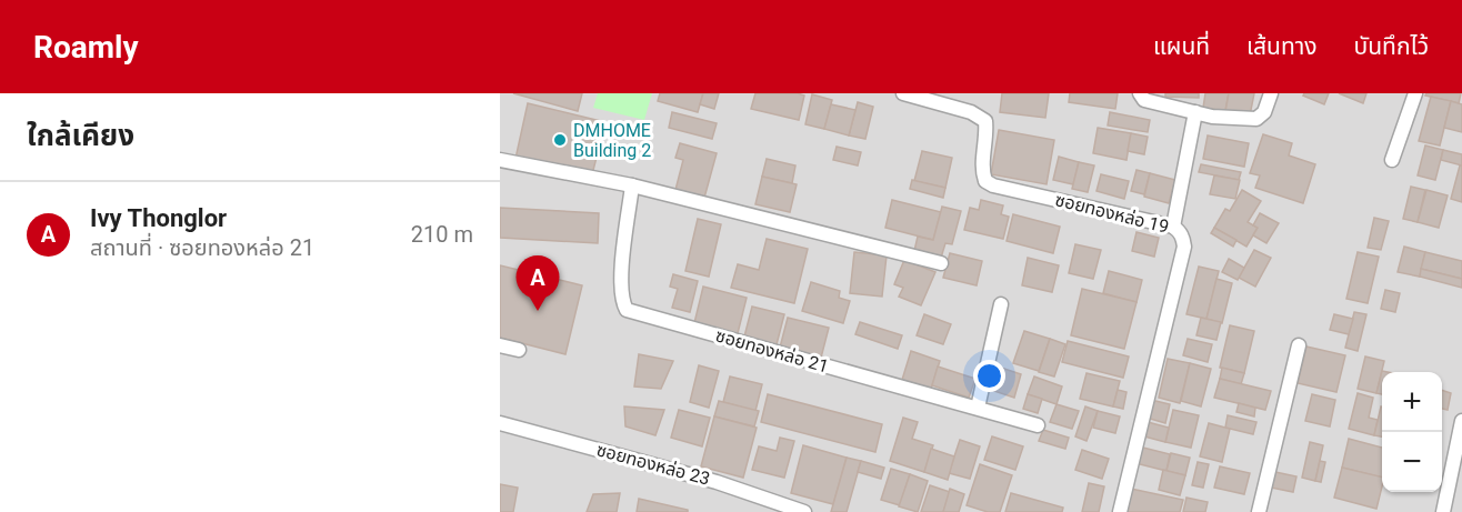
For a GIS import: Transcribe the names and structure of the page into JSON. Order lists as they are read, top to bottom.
{
  "streets": {
    "street": ["ซอยทองหล่อ 19", "ซอยทองหล่อ 21", "ซอยทองหล่อ 23"]
  },
  "places": ["DMHOME Building 2"],
  "page": {
    "header": "Roamly",
    "nav": ["แผนที่", "เส้นทาง", "บันทึกไว้"],
    "heading": "ใกล้เคียง",
    "list": [
      {
        "mark": "A",
        "name": "Ivy Thonglor",
        "note": "สถานที่ · ซอยทองหล่อ 21",
        "value": "210 m"
      }
    ],
    "pins": "A",
    "map_buttons": ["+", "−"]
  }
}
